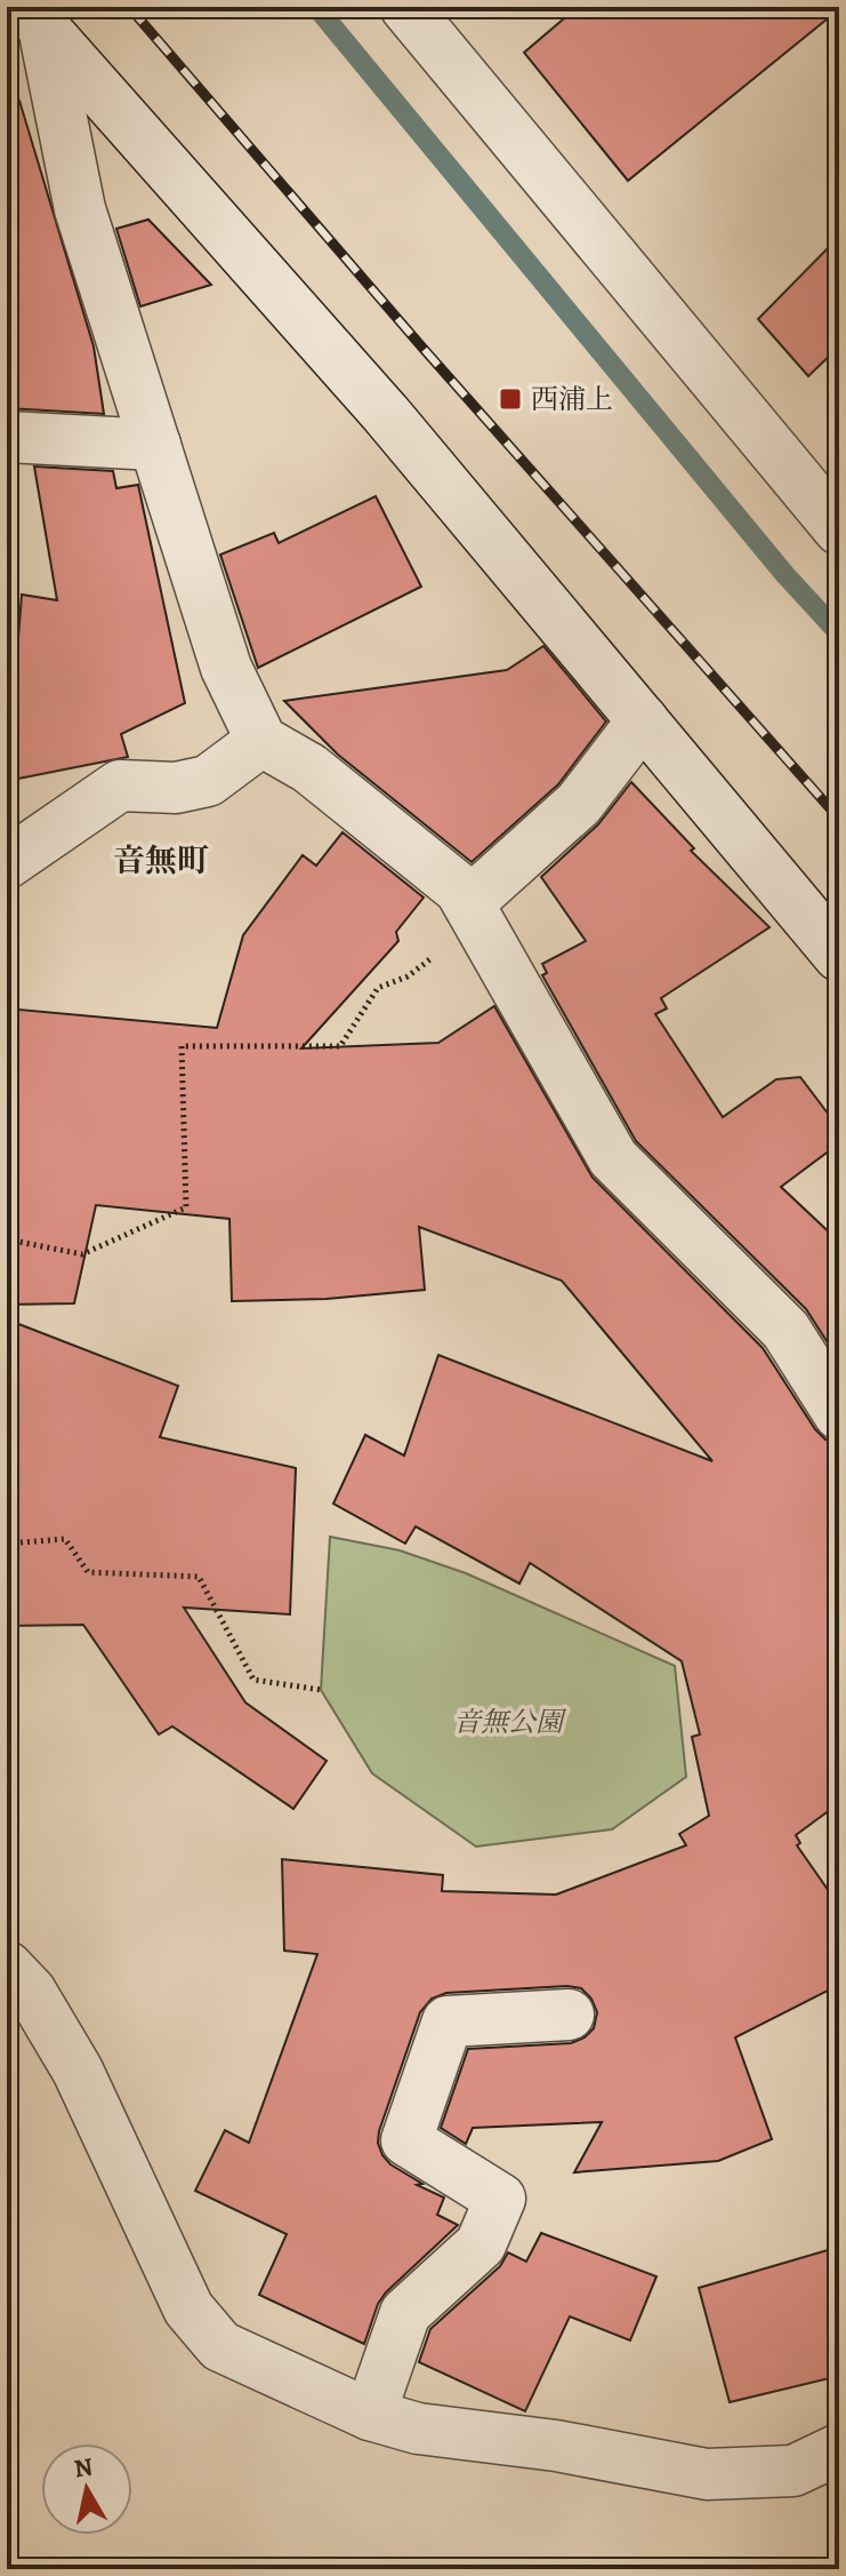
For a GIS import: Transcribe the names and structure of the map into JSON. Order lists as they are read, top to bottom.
{
  "districts": ["音無町"],
  "parks": ["音無公園"],
  "places": {
    "transit": ["西浦上"]
  },
  "north": "top"
}
